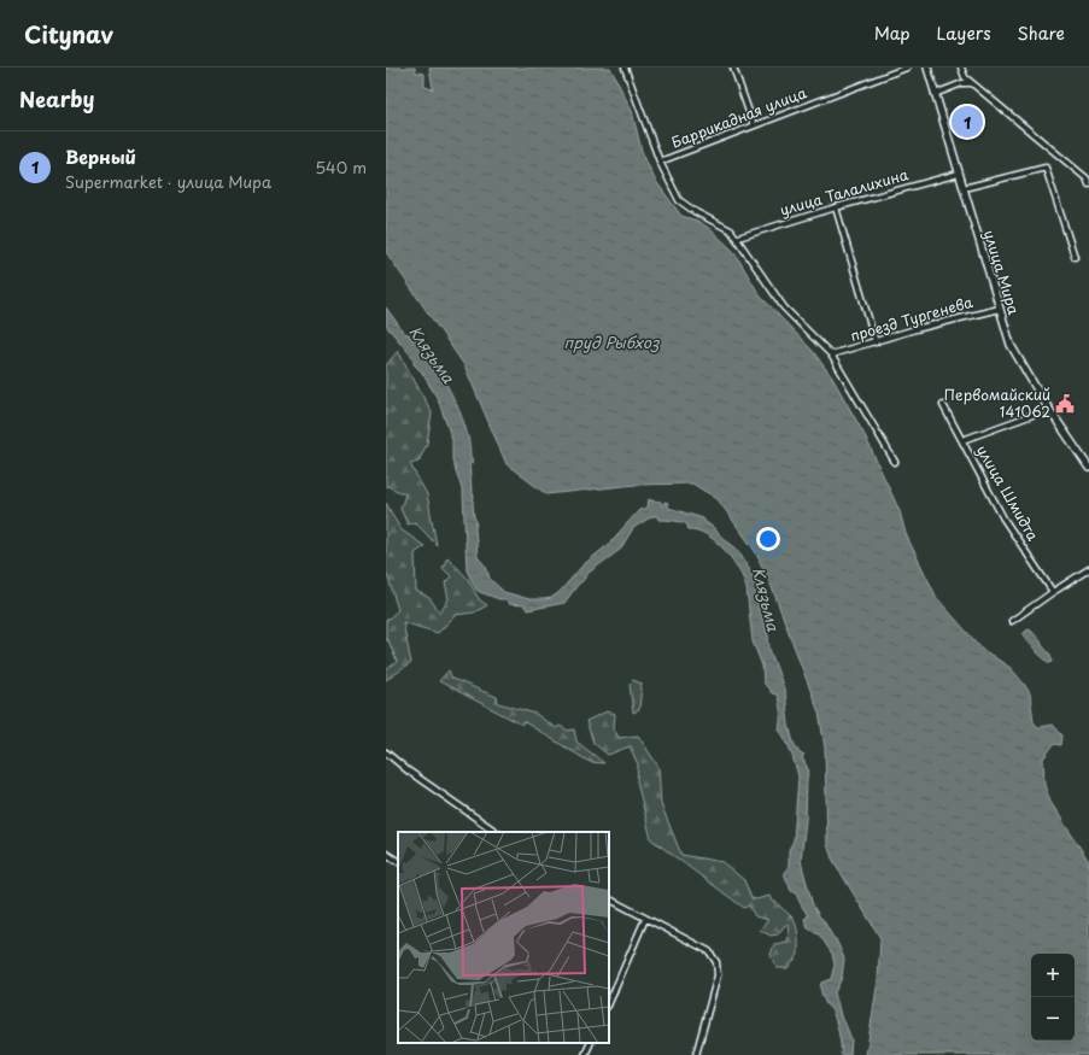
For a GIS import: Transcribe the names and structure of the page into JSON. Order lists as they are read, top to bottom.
{
  "streets": {
    "street": [
      "Баррикадная улица",
      "улица Талалихина",
      "улица Мира",
      "проезд Тургенева",
      "улица Шмидта"
    ]
  },
  "crossings": [
    ["улица Талалихина", "улица Мира"],
    ["улица Мира", "проезд Тургенева"]
  ],
  "water": ["пруд Рыбхоз", "Клязьма"],
  "places": {
    "public building": ["Первомайский 141062"]
  },
  "page": {
    "header": "Citynav",
    "nav": ["Map", "Layers", "Share"],
    "heading": "Nearby",
    "pins": "1",
    "list": [
      {
        "mark": "1",
        "name": "Верный",
        "note": "Supermarket · улица Мира",
        "value": "540 m"
      }
    ],
    "map_buttons": ["+", "−"]
  }
}
